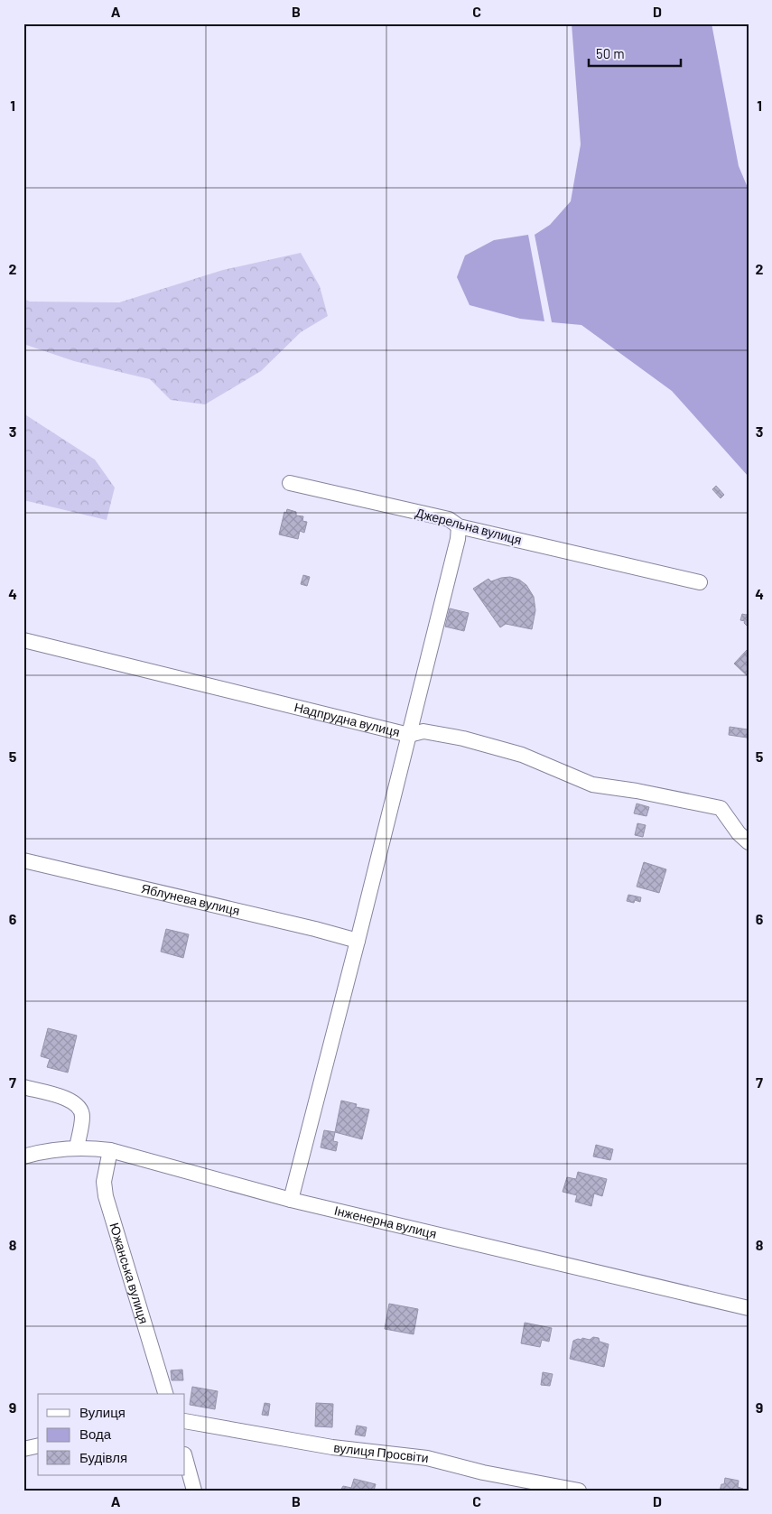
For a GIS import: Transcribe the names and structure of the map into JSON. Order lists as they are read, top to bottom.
{
  "streets": {
    "street": [
      "Джерельна вулиця",
      "Надпрудна вулиця",
      "Яблунева вулиця",
      "Інженерна вулиця",
      "Южанська вулиця",
      "вулиця Просвіти"
    ]
  },
  "crossings": [
    ["Інженерна вулиця", "Южанська вулиця"]
  ],
  "legend": ["Вулиця", "Вода", "Будівля"],
  "scale_bar": "50 m",
  "grid": {
    "columns": [
      "A",
      "B",
      "C",
      "D"
    ],
    "rows": [
      "1",
      "2",
      "3",
      "4",
      "5",
      "6",
      "7",
      "8",
      "9"
    ]
  }
}
